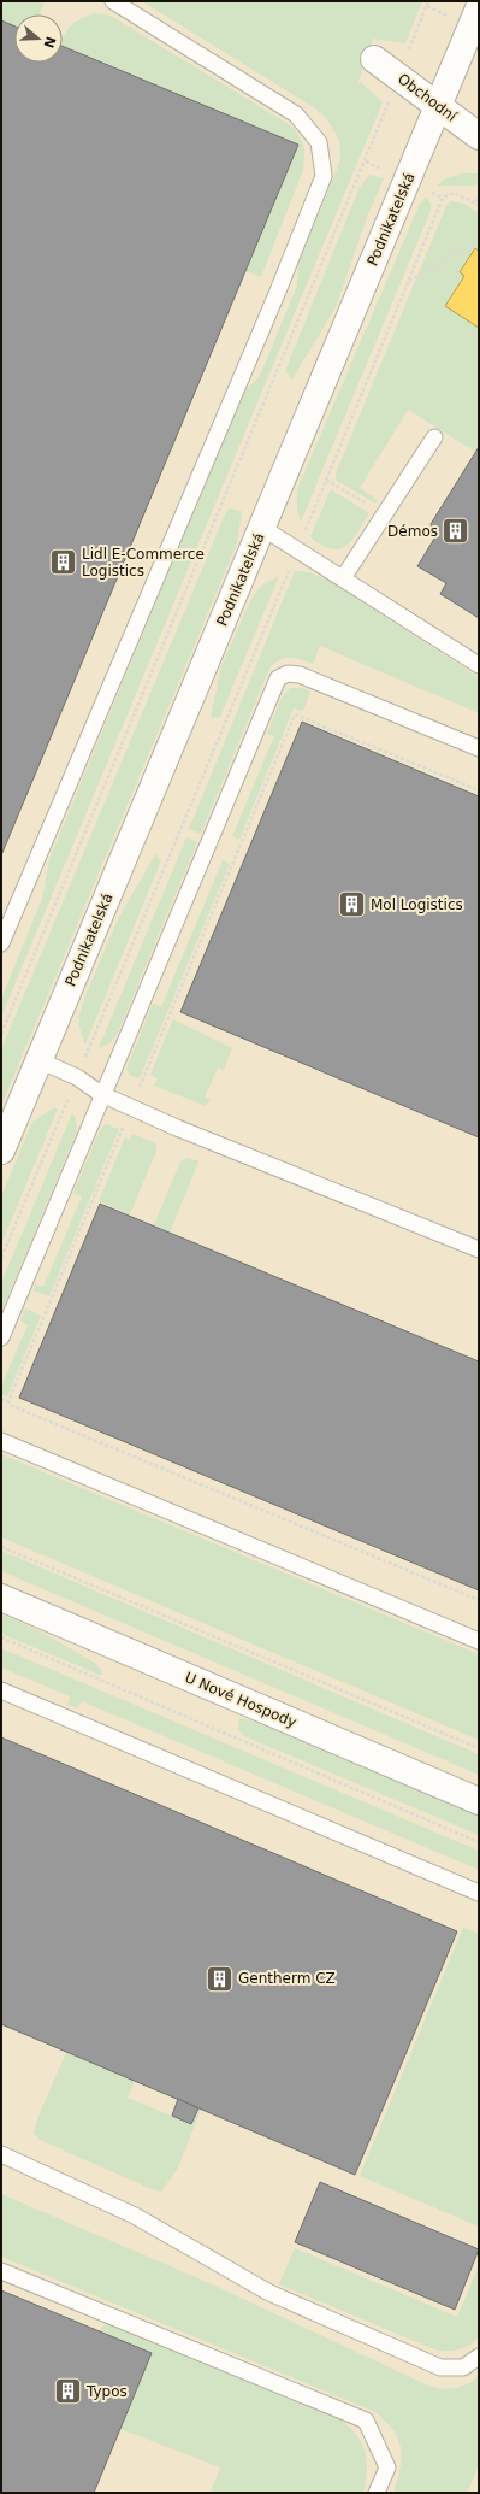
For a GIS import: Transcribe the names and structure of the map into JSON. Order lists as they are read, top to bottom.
{
  "streets": {
    "street": ["Obchodní", "Podnikatelská", "U Nové Hospody"]
  },
  "crossings": [
    ["Obchodní", "Podnikatelská"]
  ],
  "places": {
    "building": [
      "Démos",
      "Lidl E-Commerce Logistics",
      "Mol Logistics",
      "Gentherm CZ",
      "Typos"
    ]
  },
  "north": "right"
}
